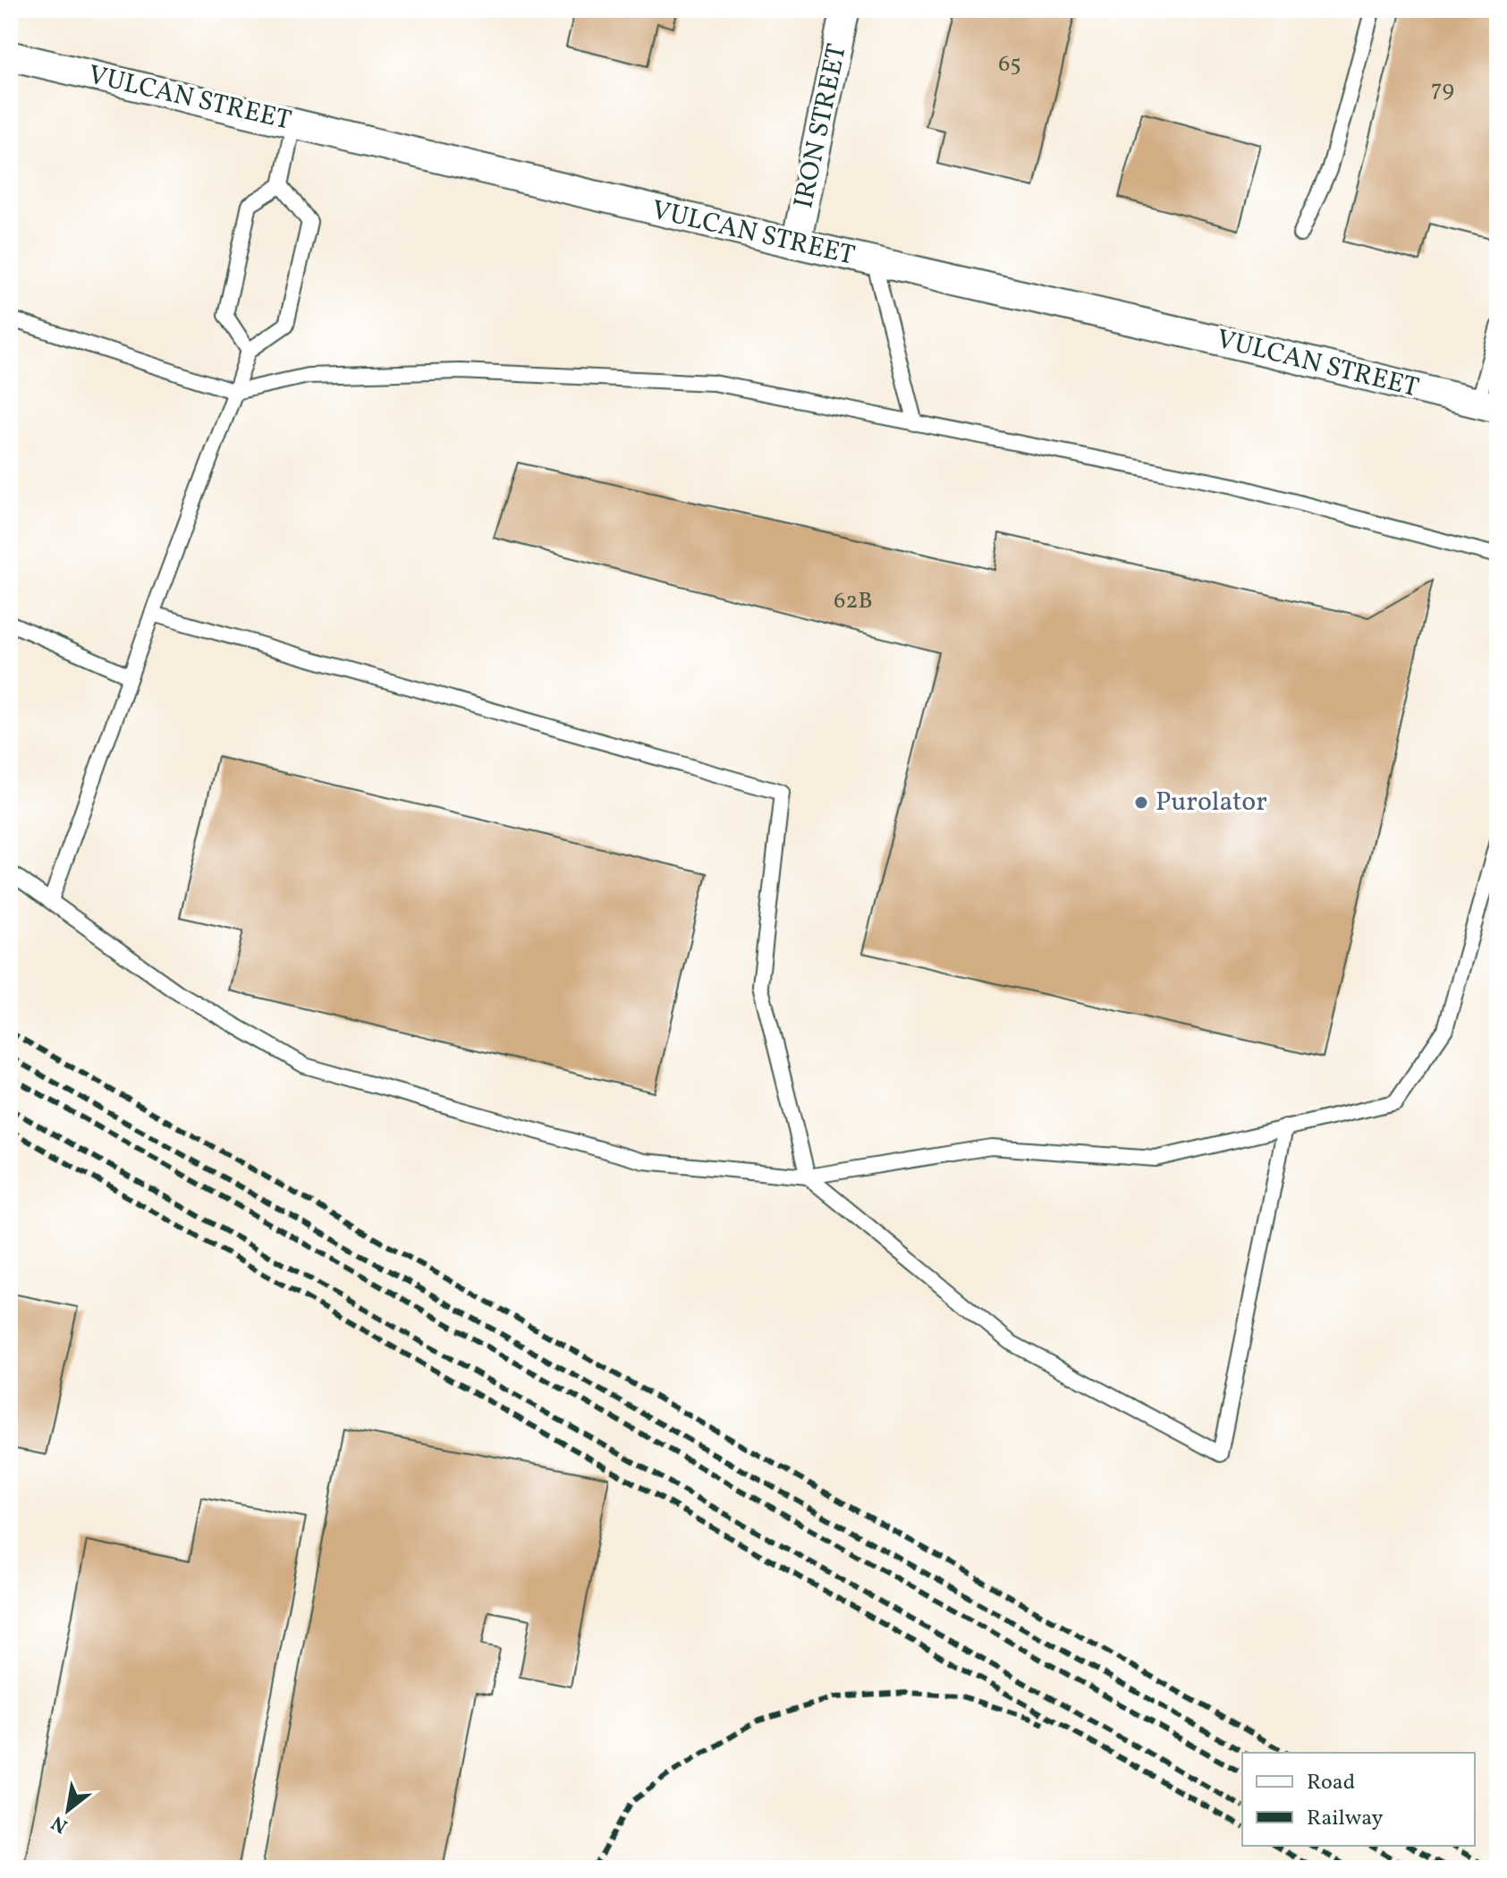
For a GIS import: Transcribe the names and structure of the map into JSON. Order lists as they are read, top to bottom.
{
  "streets": {
    "street": ["VULCAN STREET", "IRON STREET"]
  },
  "crossings": [
    ["VULCAN STREET", "IRON STREET"]
  ],
  "places": ["Purolator"],
  "house_numbers": ["65", "79", "62B"],
  "legend": ["Road", "Railway"],
  "north": "bottom left"
}
